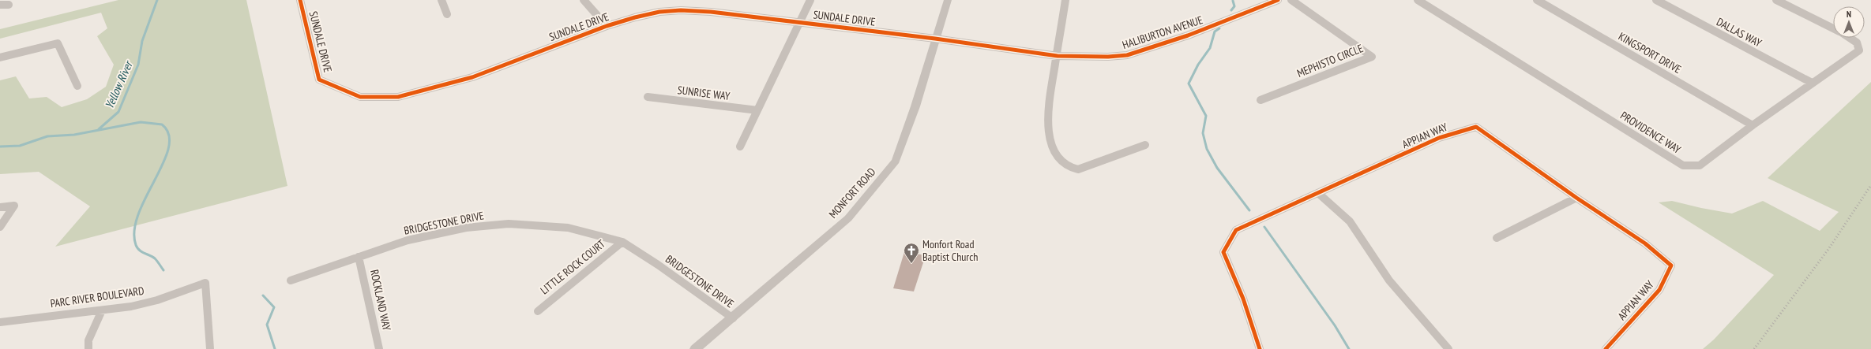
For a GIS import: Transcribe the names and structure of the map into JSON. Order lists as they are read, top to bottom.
{
  "streets": {
    "street": [
      "SUNDALE DRIVE",
      "HALIBURTON AVENUE",
      "DALLAS WAY",
      "KINGSPORT DRIVE",
      "MEPHISTO CIRCLE",
      "SUNRISE WAY",
      "PROVIDENCE WAY",
      "APPIAN WAY",
      "MONFORT ROAD",
      "BRIDGESTONE DRIVE",
      "LITTLE ROCK COURT",
      "PARC RIVER BOULEVARD",
      "ROCKLAND WAY"
    ]
  },
  "crossings": [
    ["SUNDALE DRIVE", "HALIBURTON AVENUE"],
    ["SUNDALE DRIVE", "MONFORT ROAD"],
    ["HALIBURTON AVENUE", "MONFORT ROAD"],
    ["DALLAS WAY", "PROVIDENCE WAY"],
    ["KINGSPORT DRIVE", "PROVIDENCE WAY"],
    ["MONFORT ROAD", "BRIDGESTONE DRIVE"],
    ["BRIDGESTONE DRIVE", "LITTLE ROCK COURT"],
    ["BRIDGESTONE DRIVE", "ROCKLAND WAY"]
  ],
  "water": ["Yellow River"],
  "places": {
    "church": ["Monfort Road Baptist Church"]
  },
  "north": "top"
}
